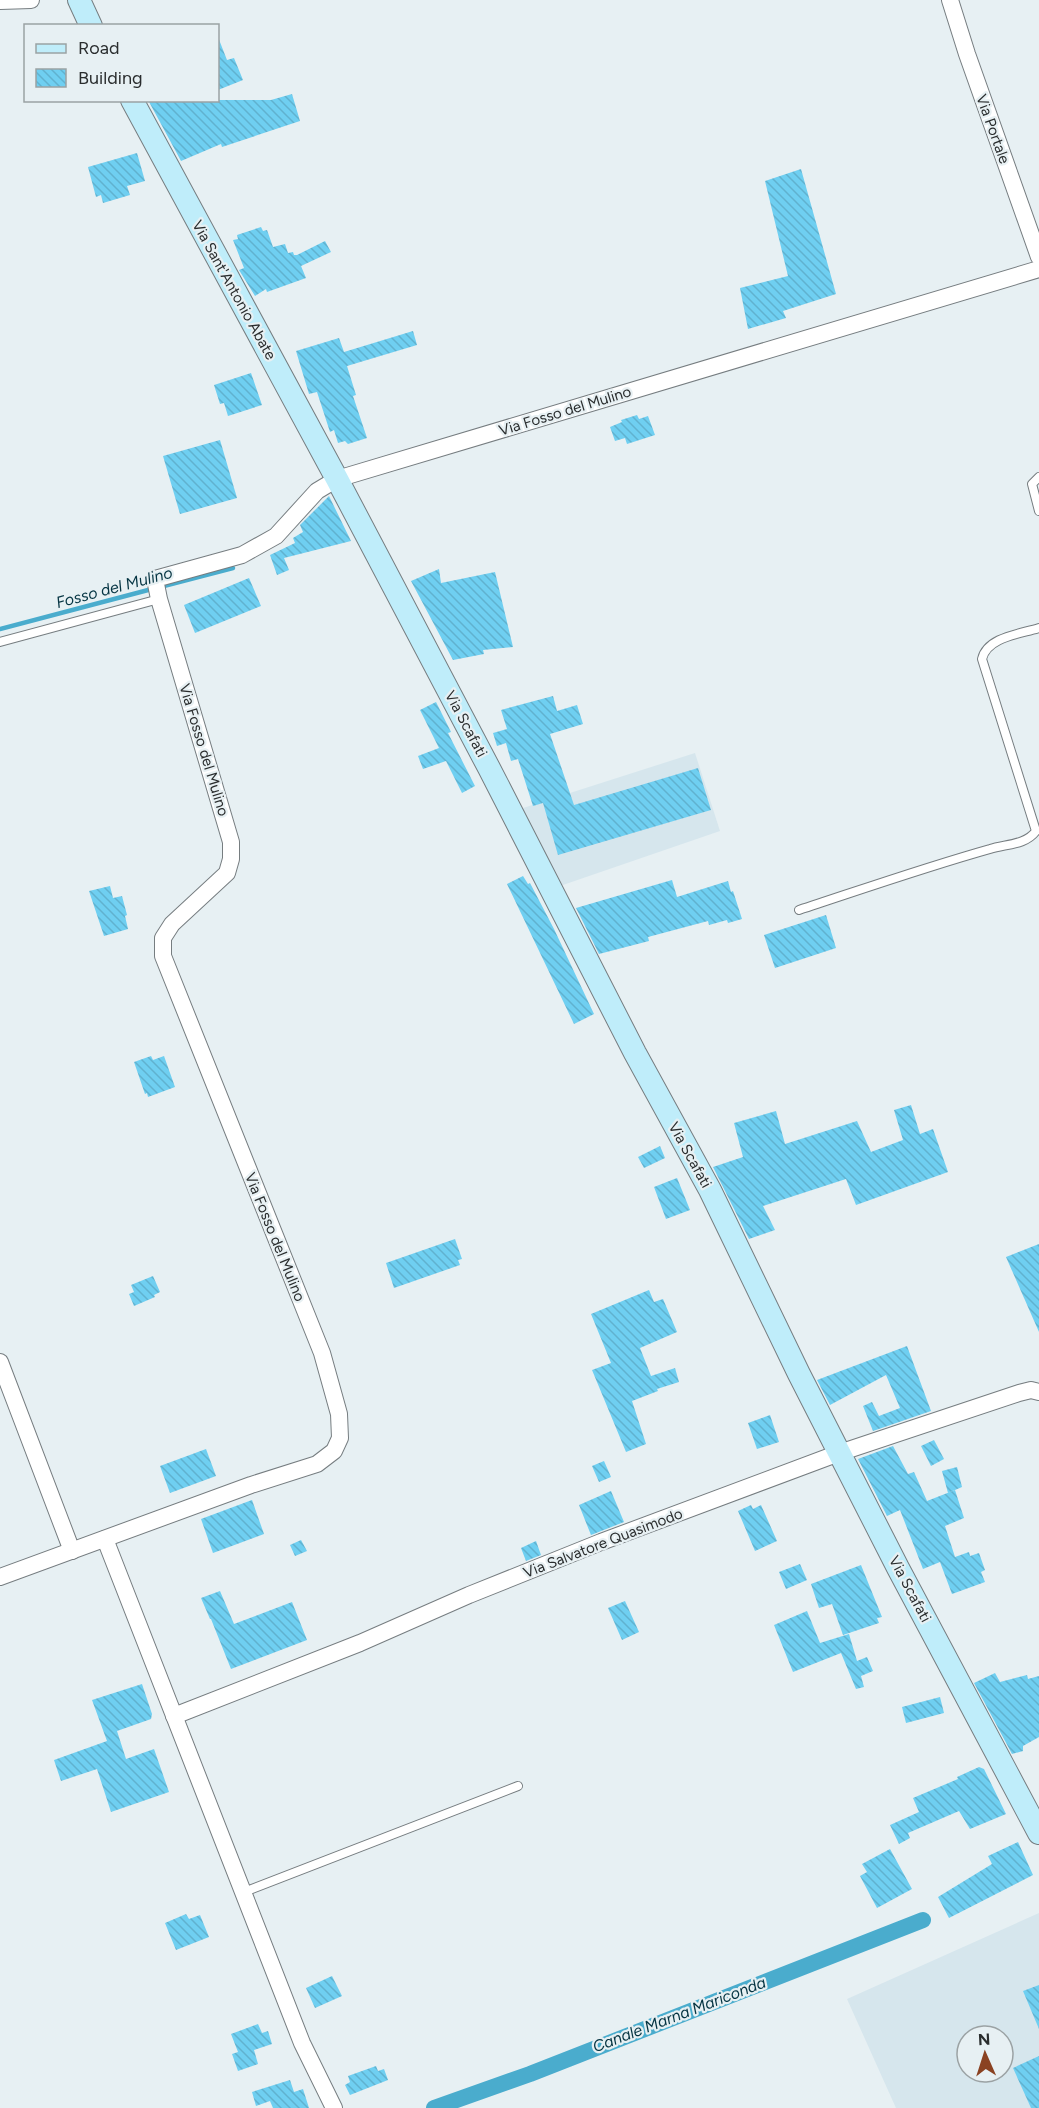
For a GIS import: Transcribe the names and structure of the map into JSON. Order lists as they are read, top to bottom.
{
  "streets": {
    "street": [
      "Via Portale",
      "Via Sant'Antonio Abate",
      "Via Fosso del Mulino",
      "Via Scafati",
      "Via Salvatore Quasimodo"
    ]
  },
  "crossings": [
    ["Via Sant'Antonio Abate", "Via Fosso del Mulino"],
    ["Via Sant'Antonio Abate", "Via Scafati"],
    ["Via Fosso del Mulino", "Via Scafati"],
    ["Via Scafati", "Via Salvatore Quasimodo"]
  ],
  "water": ["Fosso del Mulino", "Canale Marna Mariconda"],
  "legend": ["Road", "Building"],
  "north": "top"
}
